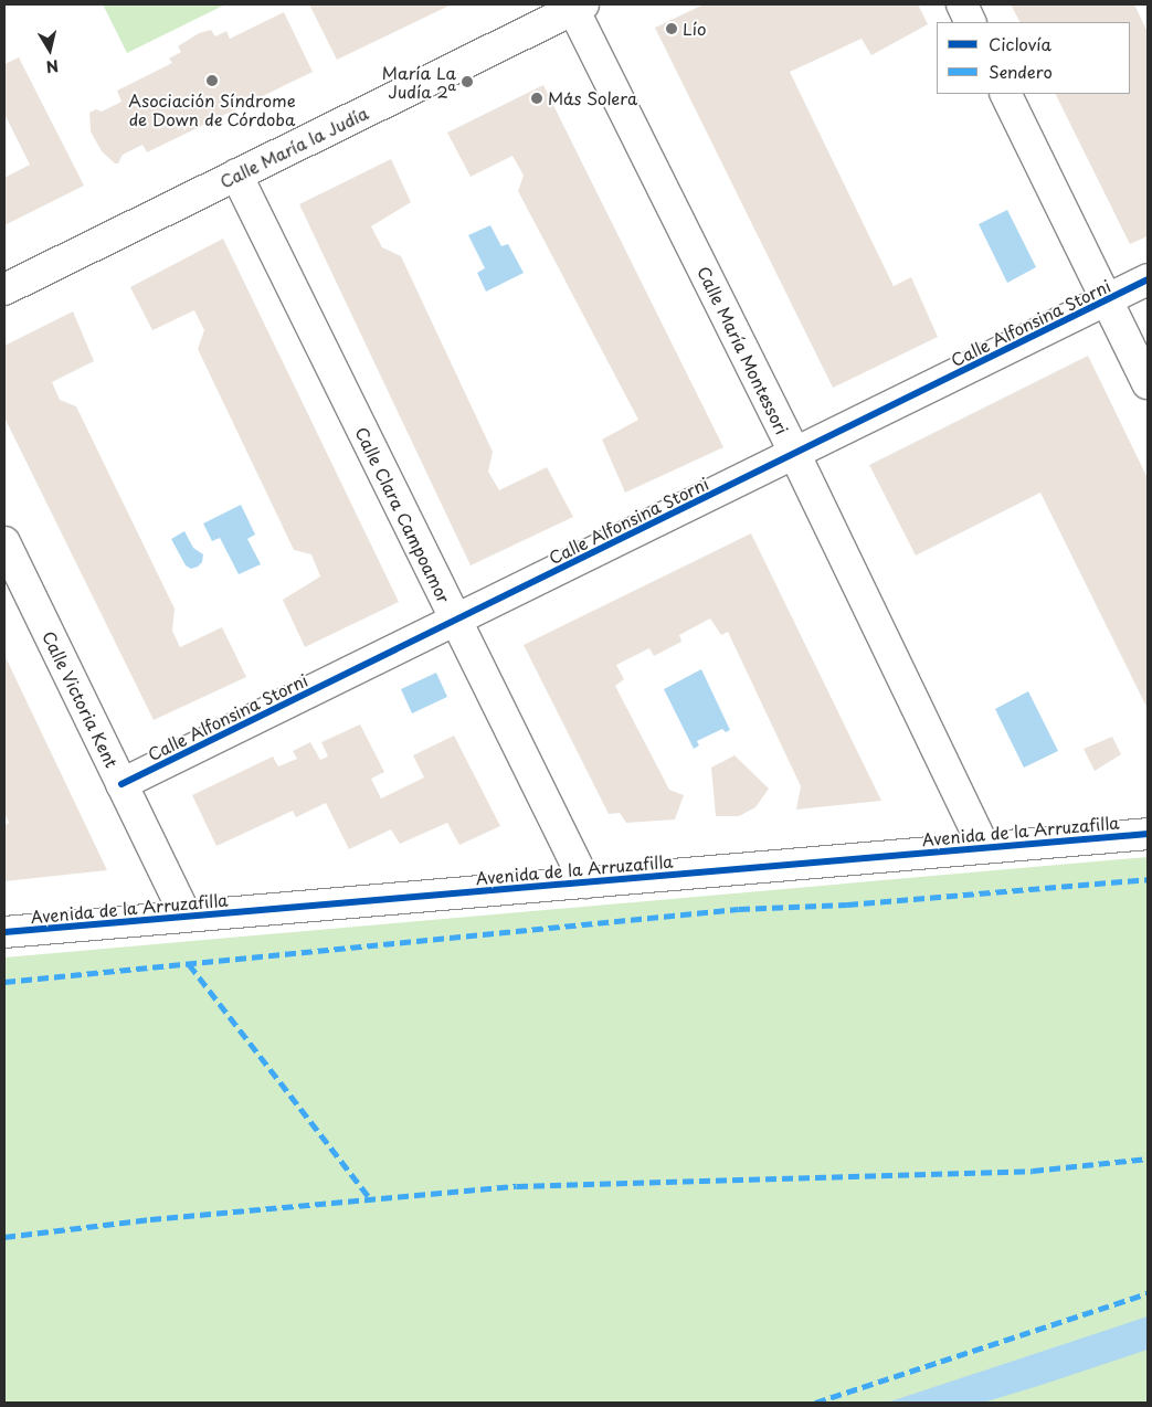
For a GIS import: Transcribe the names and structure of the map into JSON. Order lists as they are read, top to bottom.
{
  "streets": {
    "street": [
      "Calle María la Judía",
      "Calle Alfonsina Storni",
      "Calle María Montessori",
      "Calle Clara Campoamor",
      "Calle Victoria Kent",
      "Avenida de la Arruzafilla"
    ]
  },
  "crossings": [
    ["Calle María la Judía", "Calle María Montessori"],
    ["Calle María la Judía", "Calle Clara Campoamor"],
    ["Calle Alfonsina Storni", "Calle María Montessori"],
    ["Calle Alfonsina Storni", "Calle Clara Campoamor"],
    ["Calle Alfonsina Storni", "Calle Victoria Kent"],
    ["Calle María Montessori", "Avenida de la Arruzafilla"],
    ["Calle Clara Campoamor", "Avenida de la Arruzafilla"],
    ["Calle Victoria Kent", "Avenida de la Arruzafilla"]
  ],
  "places": [
    "Lío",
    "Asociación Síndrome de Down de Córdoba",
    "María La Judía 2ª",
    "Más Solera"
  ],
  "legend": ["Ciclovía", "Sendero"],
  "north": "bottom"
}
